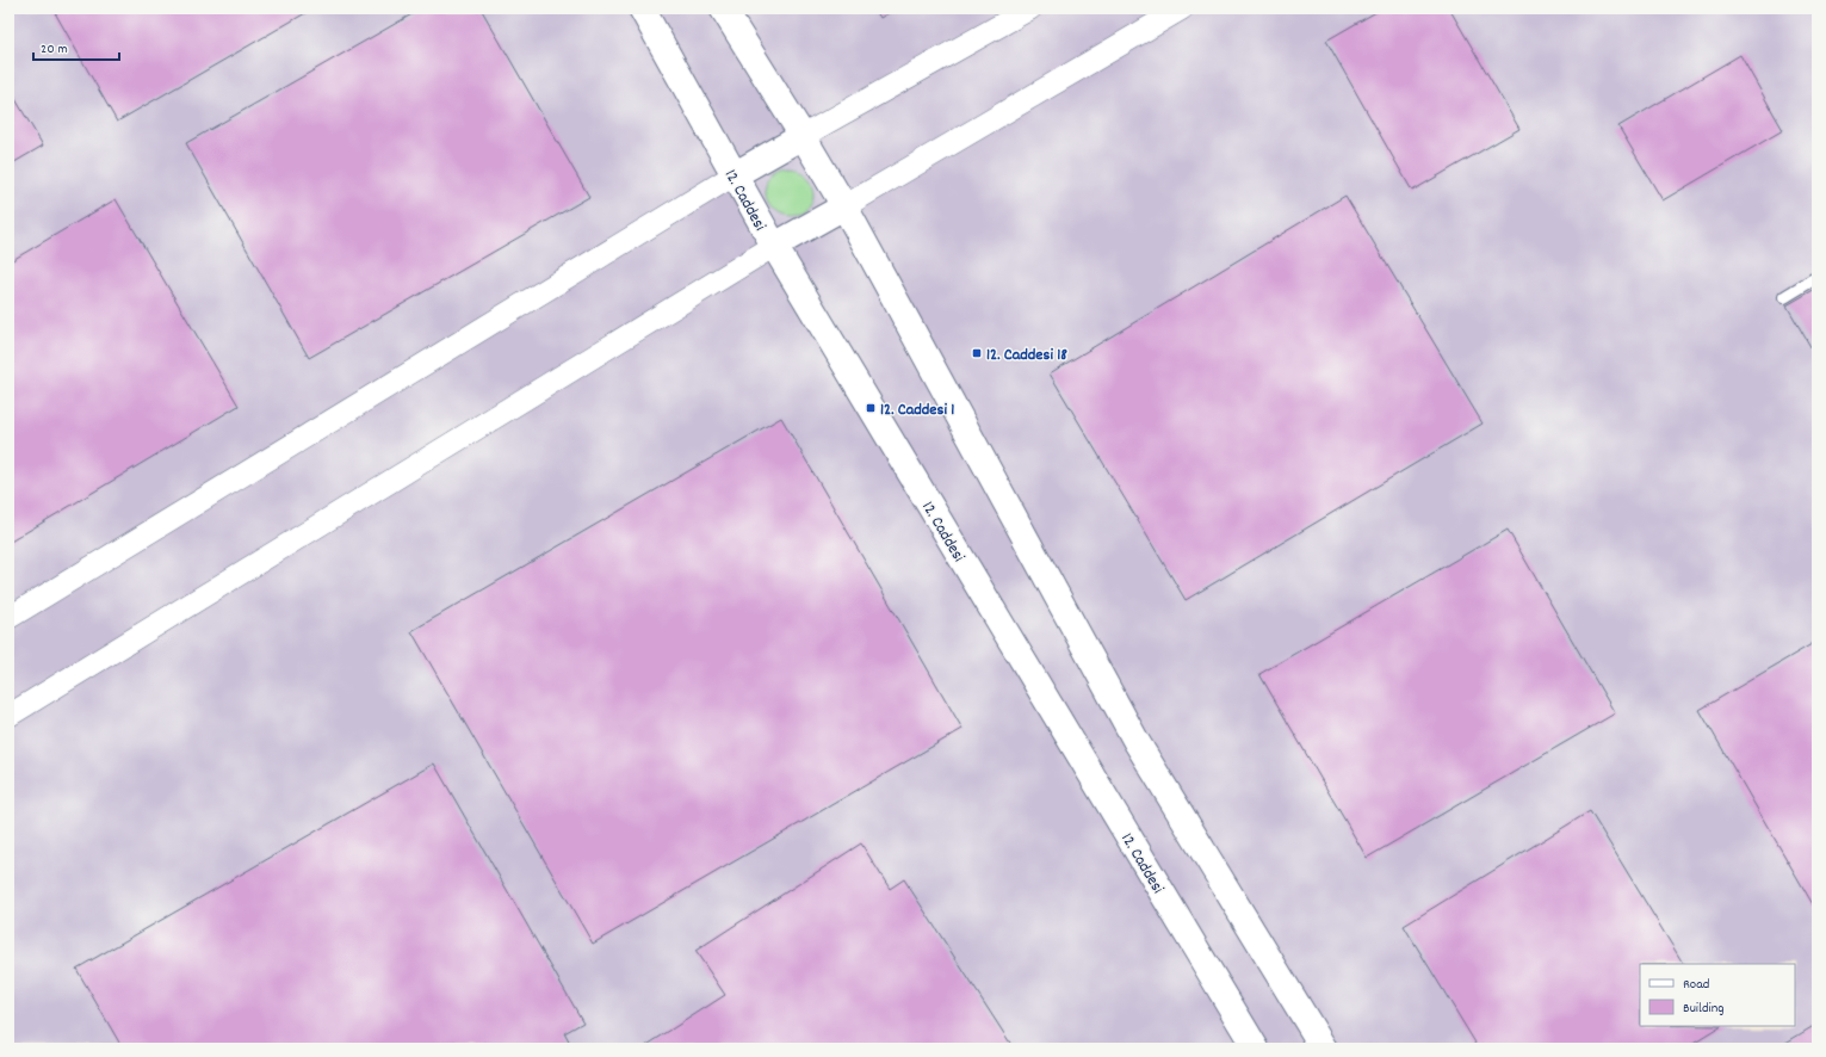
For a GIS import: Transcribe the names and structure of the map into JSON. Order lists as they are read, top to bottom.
{
  "streets": {
    "street": ["12. Caddesi"]
  },
  "places": {
    "transit": ["12. Caddesi 18", "12. Caddesi 1"]
  },
  "legend": ["Road", "Building"],
  "scale_bar": "20 m"
}
